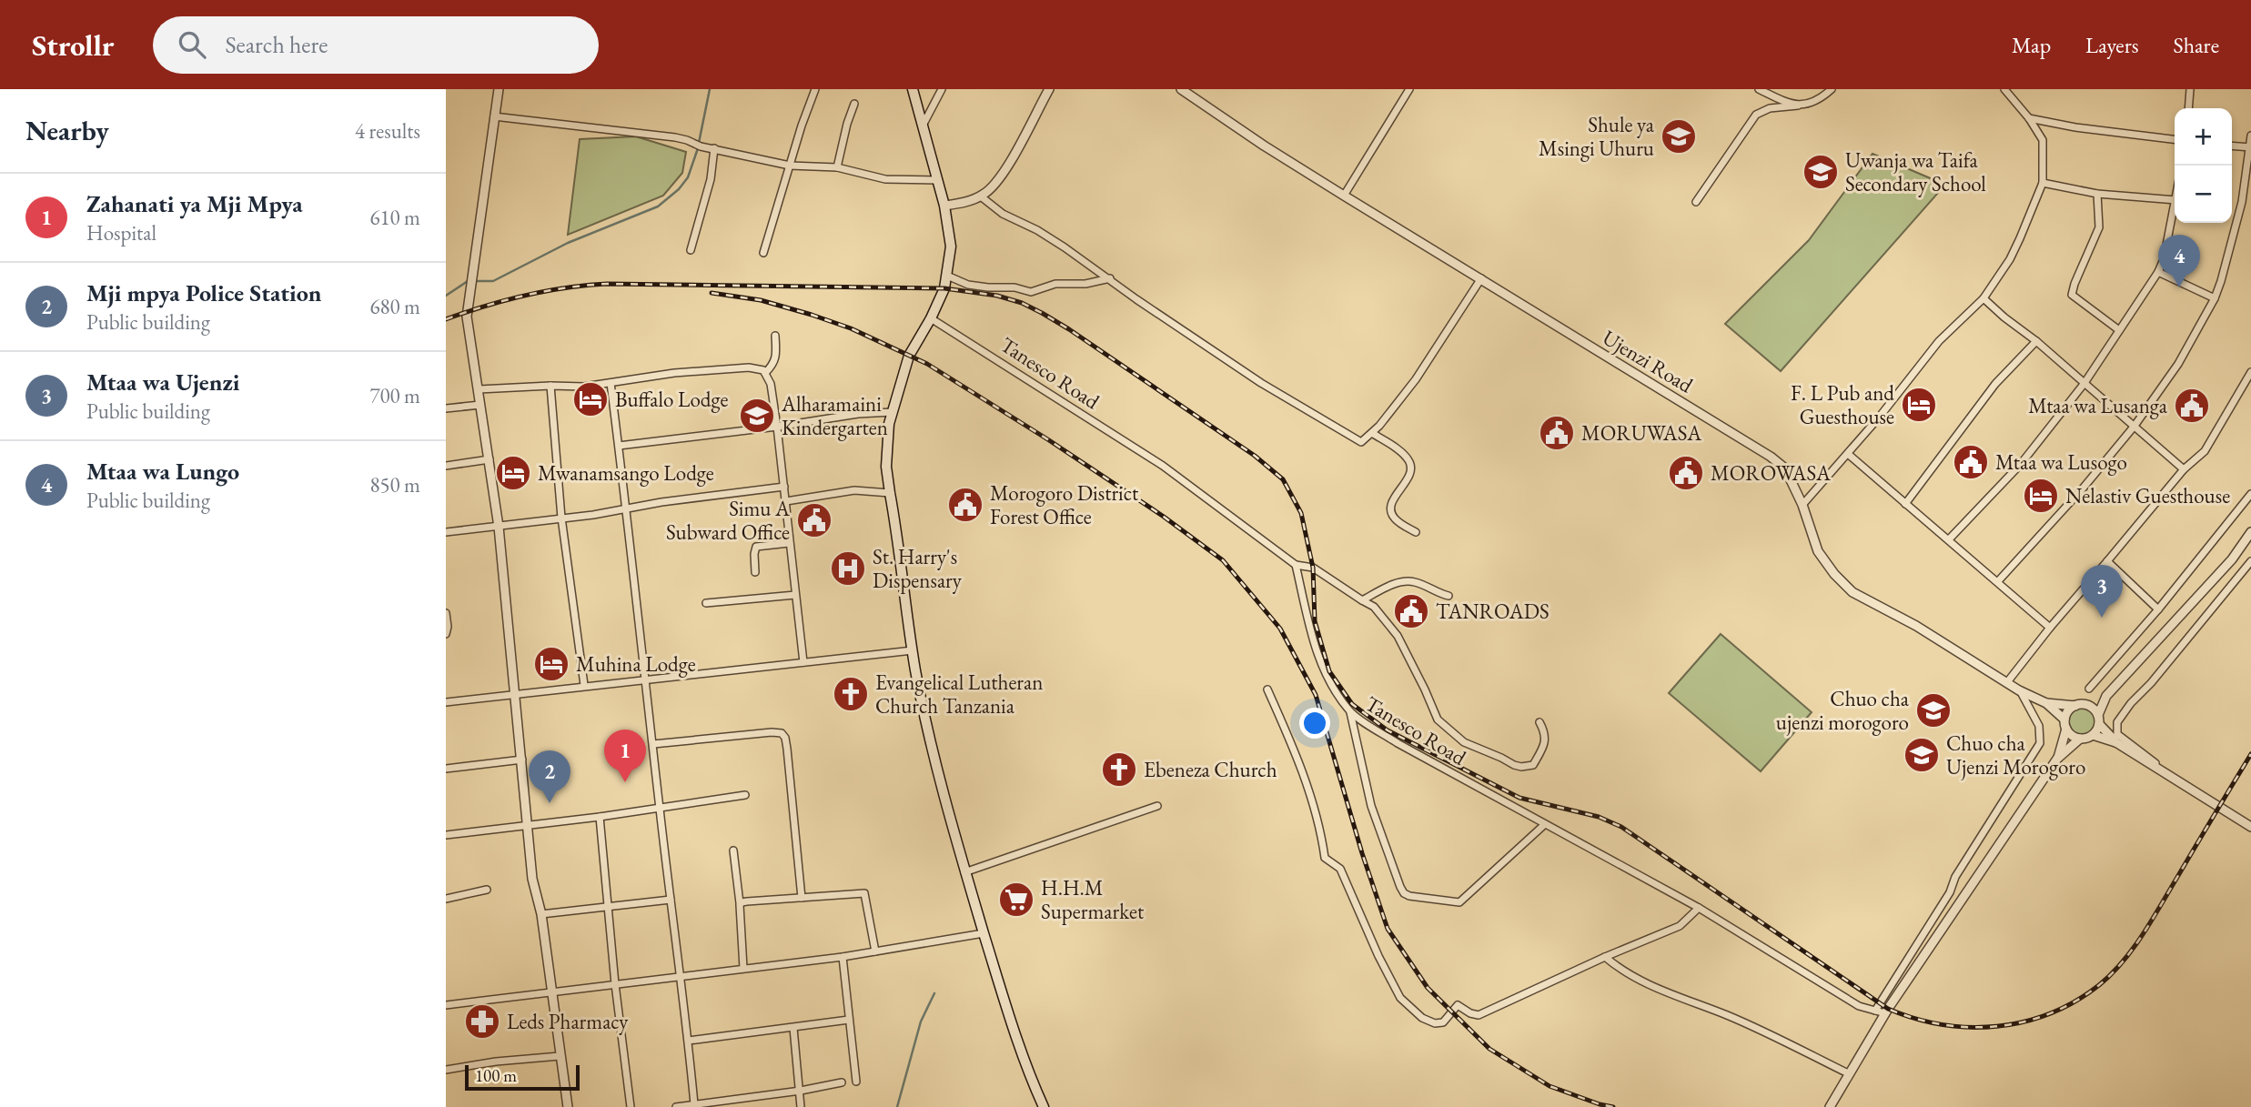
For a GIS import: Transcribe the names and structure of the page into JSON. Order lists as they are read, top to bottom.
{
  "streets": {
    "street": ["Ujenzi Road", "Tanesco Road"]
  },
  "places": {
    "school or university": [
      "Shule ya Msingi Uhuru",
      "Uwanja wa Taifa Secondary School",
      "Alharamaini Kindergarten",
      "Chuo cha ujenzi morogoro",
      "Chuo cha Ujenzi Morogoro"
    ],
    "hotel": [
      "Buffalo Lodge",
      "F. L Pub and Guesthouse",
      "Mwanamsango Lodge",
      "Nelastiv Guesthouse",
      "Muhina Lodge"
    ],
    "public building": [
      "Mtaa wa Lusanga",
      "MORUWASA",
      "Mtaa wa Lusogo",
      "MOROWASA",
      "Morogoro District Forest Office",
      "Simu A Subward Office",
      "TANROADS"
    ],
    "hospital": ["St. Harry's Dispensary"],
    "church": ["Evangelical Lutheran Church Tanzania", "Ebeneza Church"],
    "supermarket": ["H.H.M Supermarket"],
    "pharmacy": ["Leds Pharmacy"]
  },
  "scale_bar": "100 m",
  "page": {
    "header": "Strollr",
    "search": "Search here",
    "nav": ["Map", "Layers", "Share"],
    "heading": ["Nearby", "4 results"],
    "map_buttons": ["+", "−"],
    "list": [
      {
        "mark": "1",
        "name": "Zahanati ya Mji Mpya",
        "note": "Hospital",
        "value": "610 m"
      },
      {
        "mark": "2",
        "name": "Mji mpya Police Station",
        "note": "Public building",
        "value": "680 m"
      },
      {
        "mark": "3",
        "name": "Mtaa wa Ujenzi",
        "note": "Public building",
        "value": "700 m"
      },
      {
        "mark": "4",
        "name": "Mtaa wa Lungo",
        "note": "Public building",
        "value": "850 m"
      }
    ],
    "pins": [
      "4",
      "3",
      "1",
      "2"
    ],
    "scale": "100 m"
  }
}
